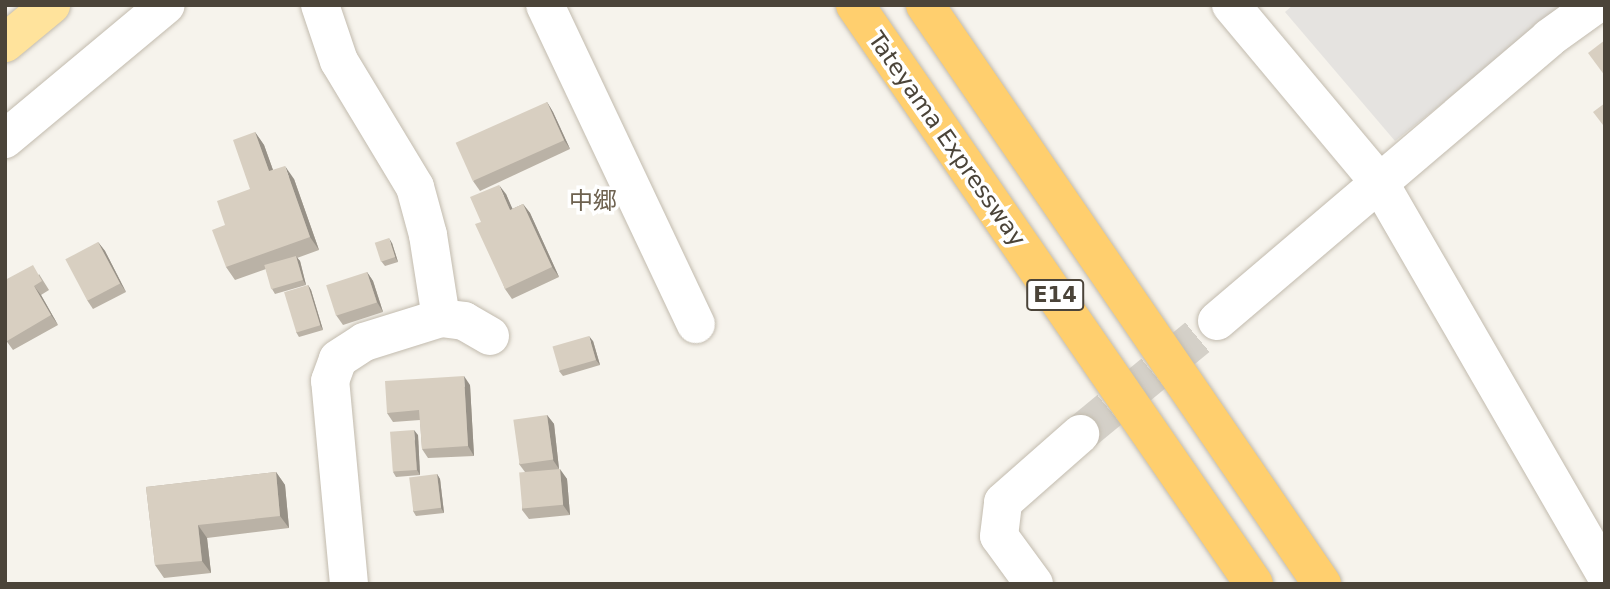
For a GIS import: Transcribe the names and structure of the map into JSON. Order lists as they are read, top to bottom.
{
  "streets": {
    "highway": ["Tateyama Expressway", "E14"]
  },
  "districts": ["中郷"]
}
